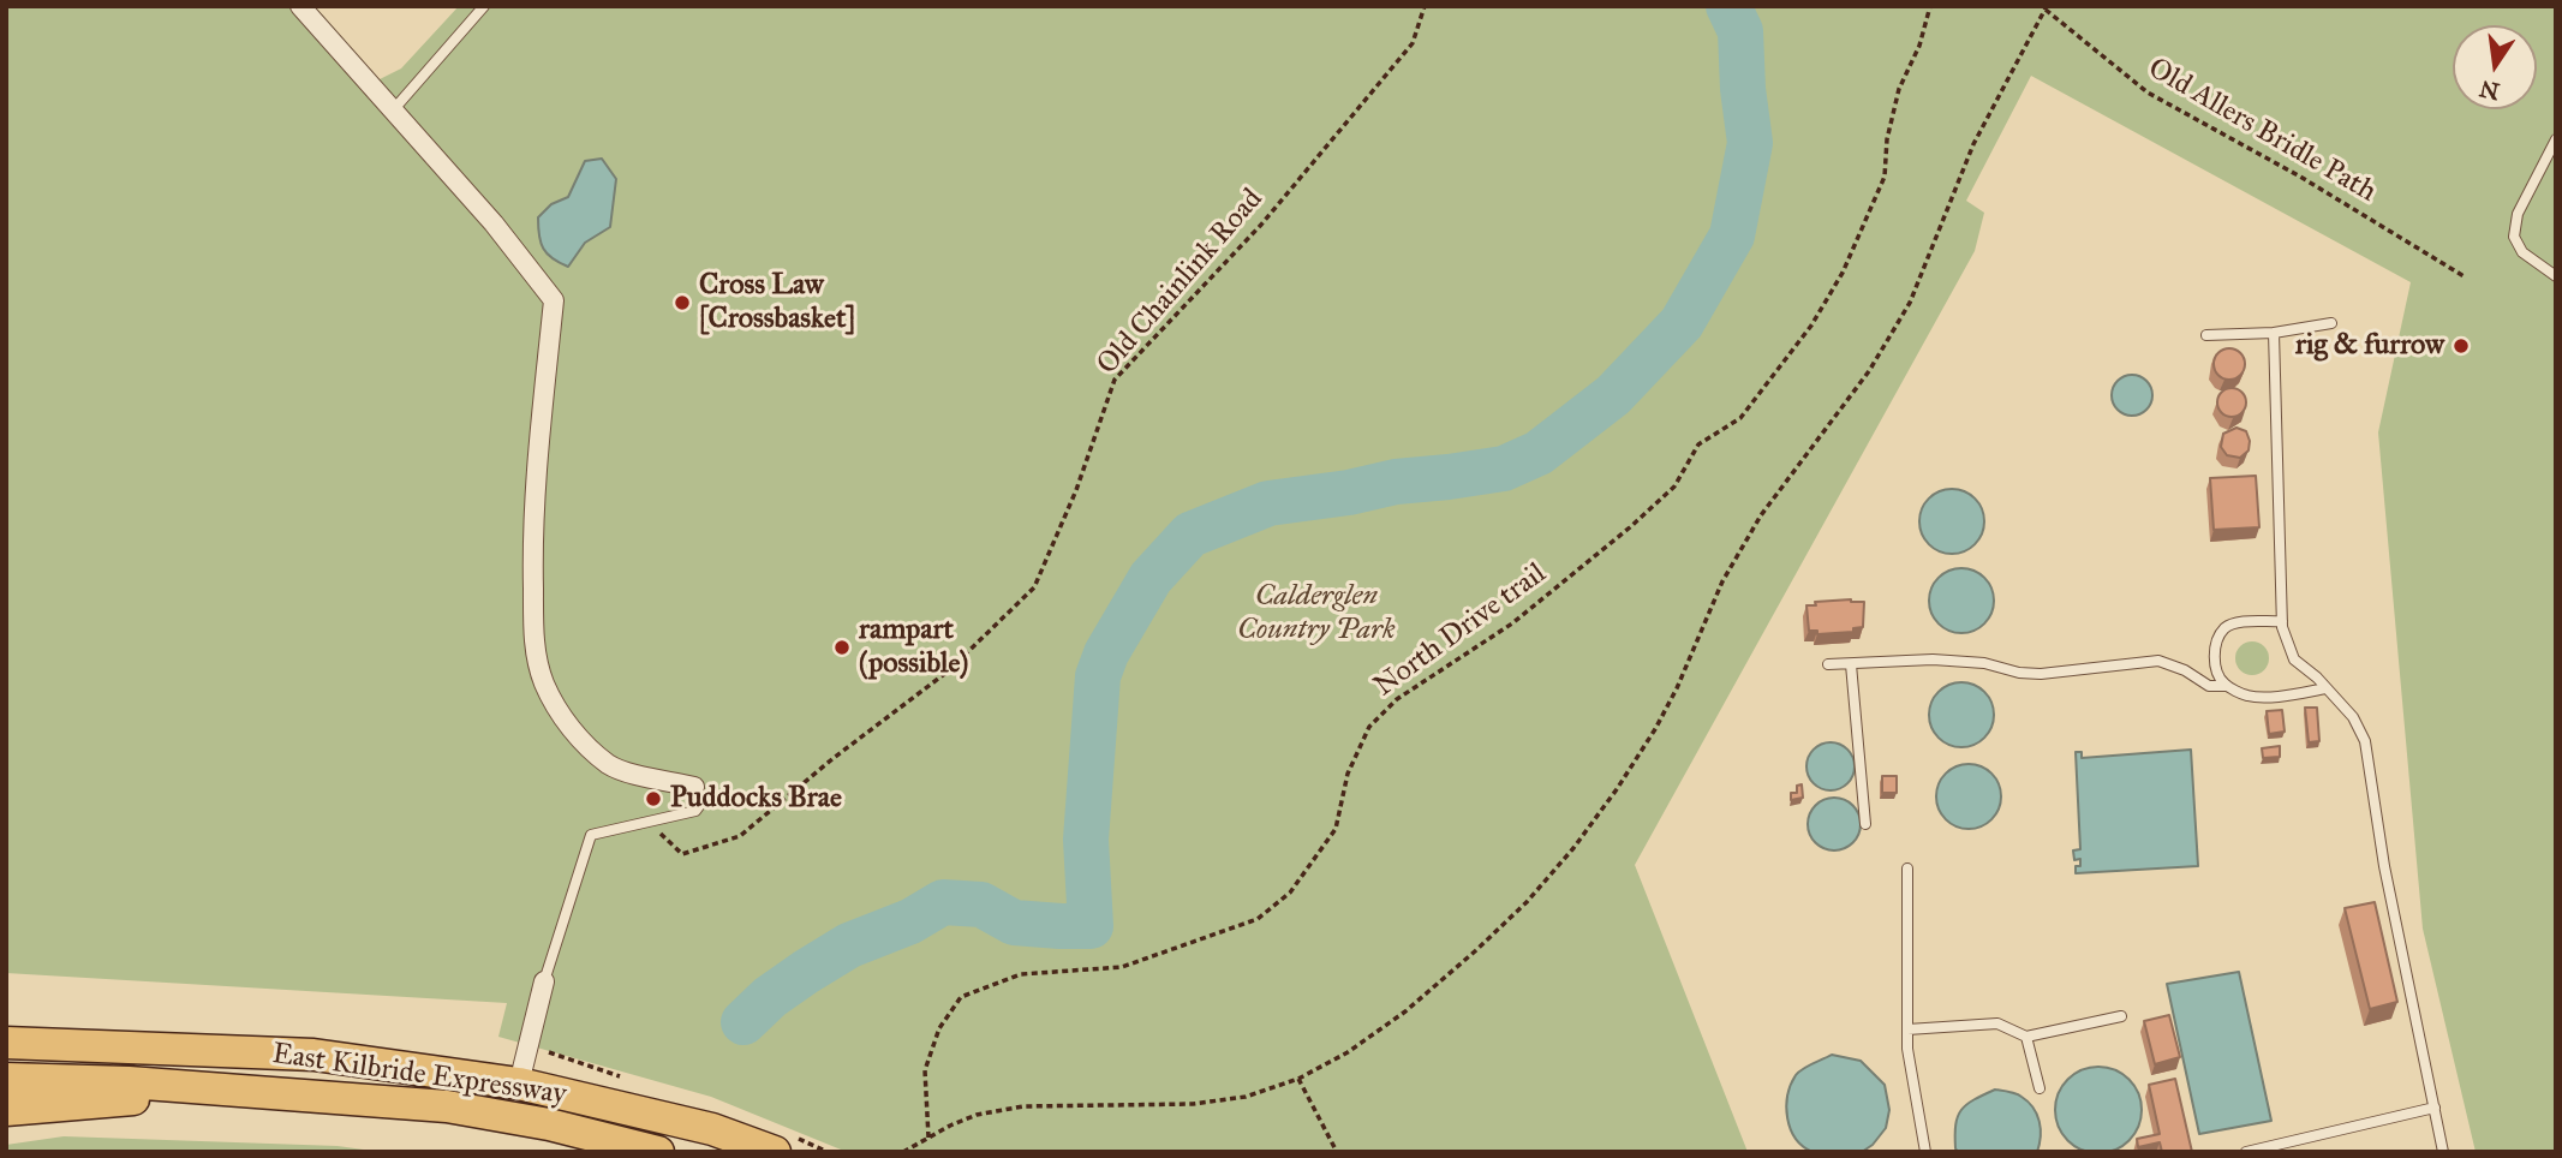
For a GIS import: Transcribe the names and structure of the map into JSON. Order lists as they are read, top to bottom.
{
  "streets": {
    "highway": ["East Kilbride Expressway"],
    "path": ["Old Allers Bridle Path", "Old Chainlink Road", "North Drive trail"]
  },
  "parks": ["Calderglen Country Park"],
  "places": [
    "Cross Law [Crossbasket]",
    "rig & furrow",
    "rampart (possible)",
    "Puddocks Brae"
  ],
  "north": "bottom"
}
